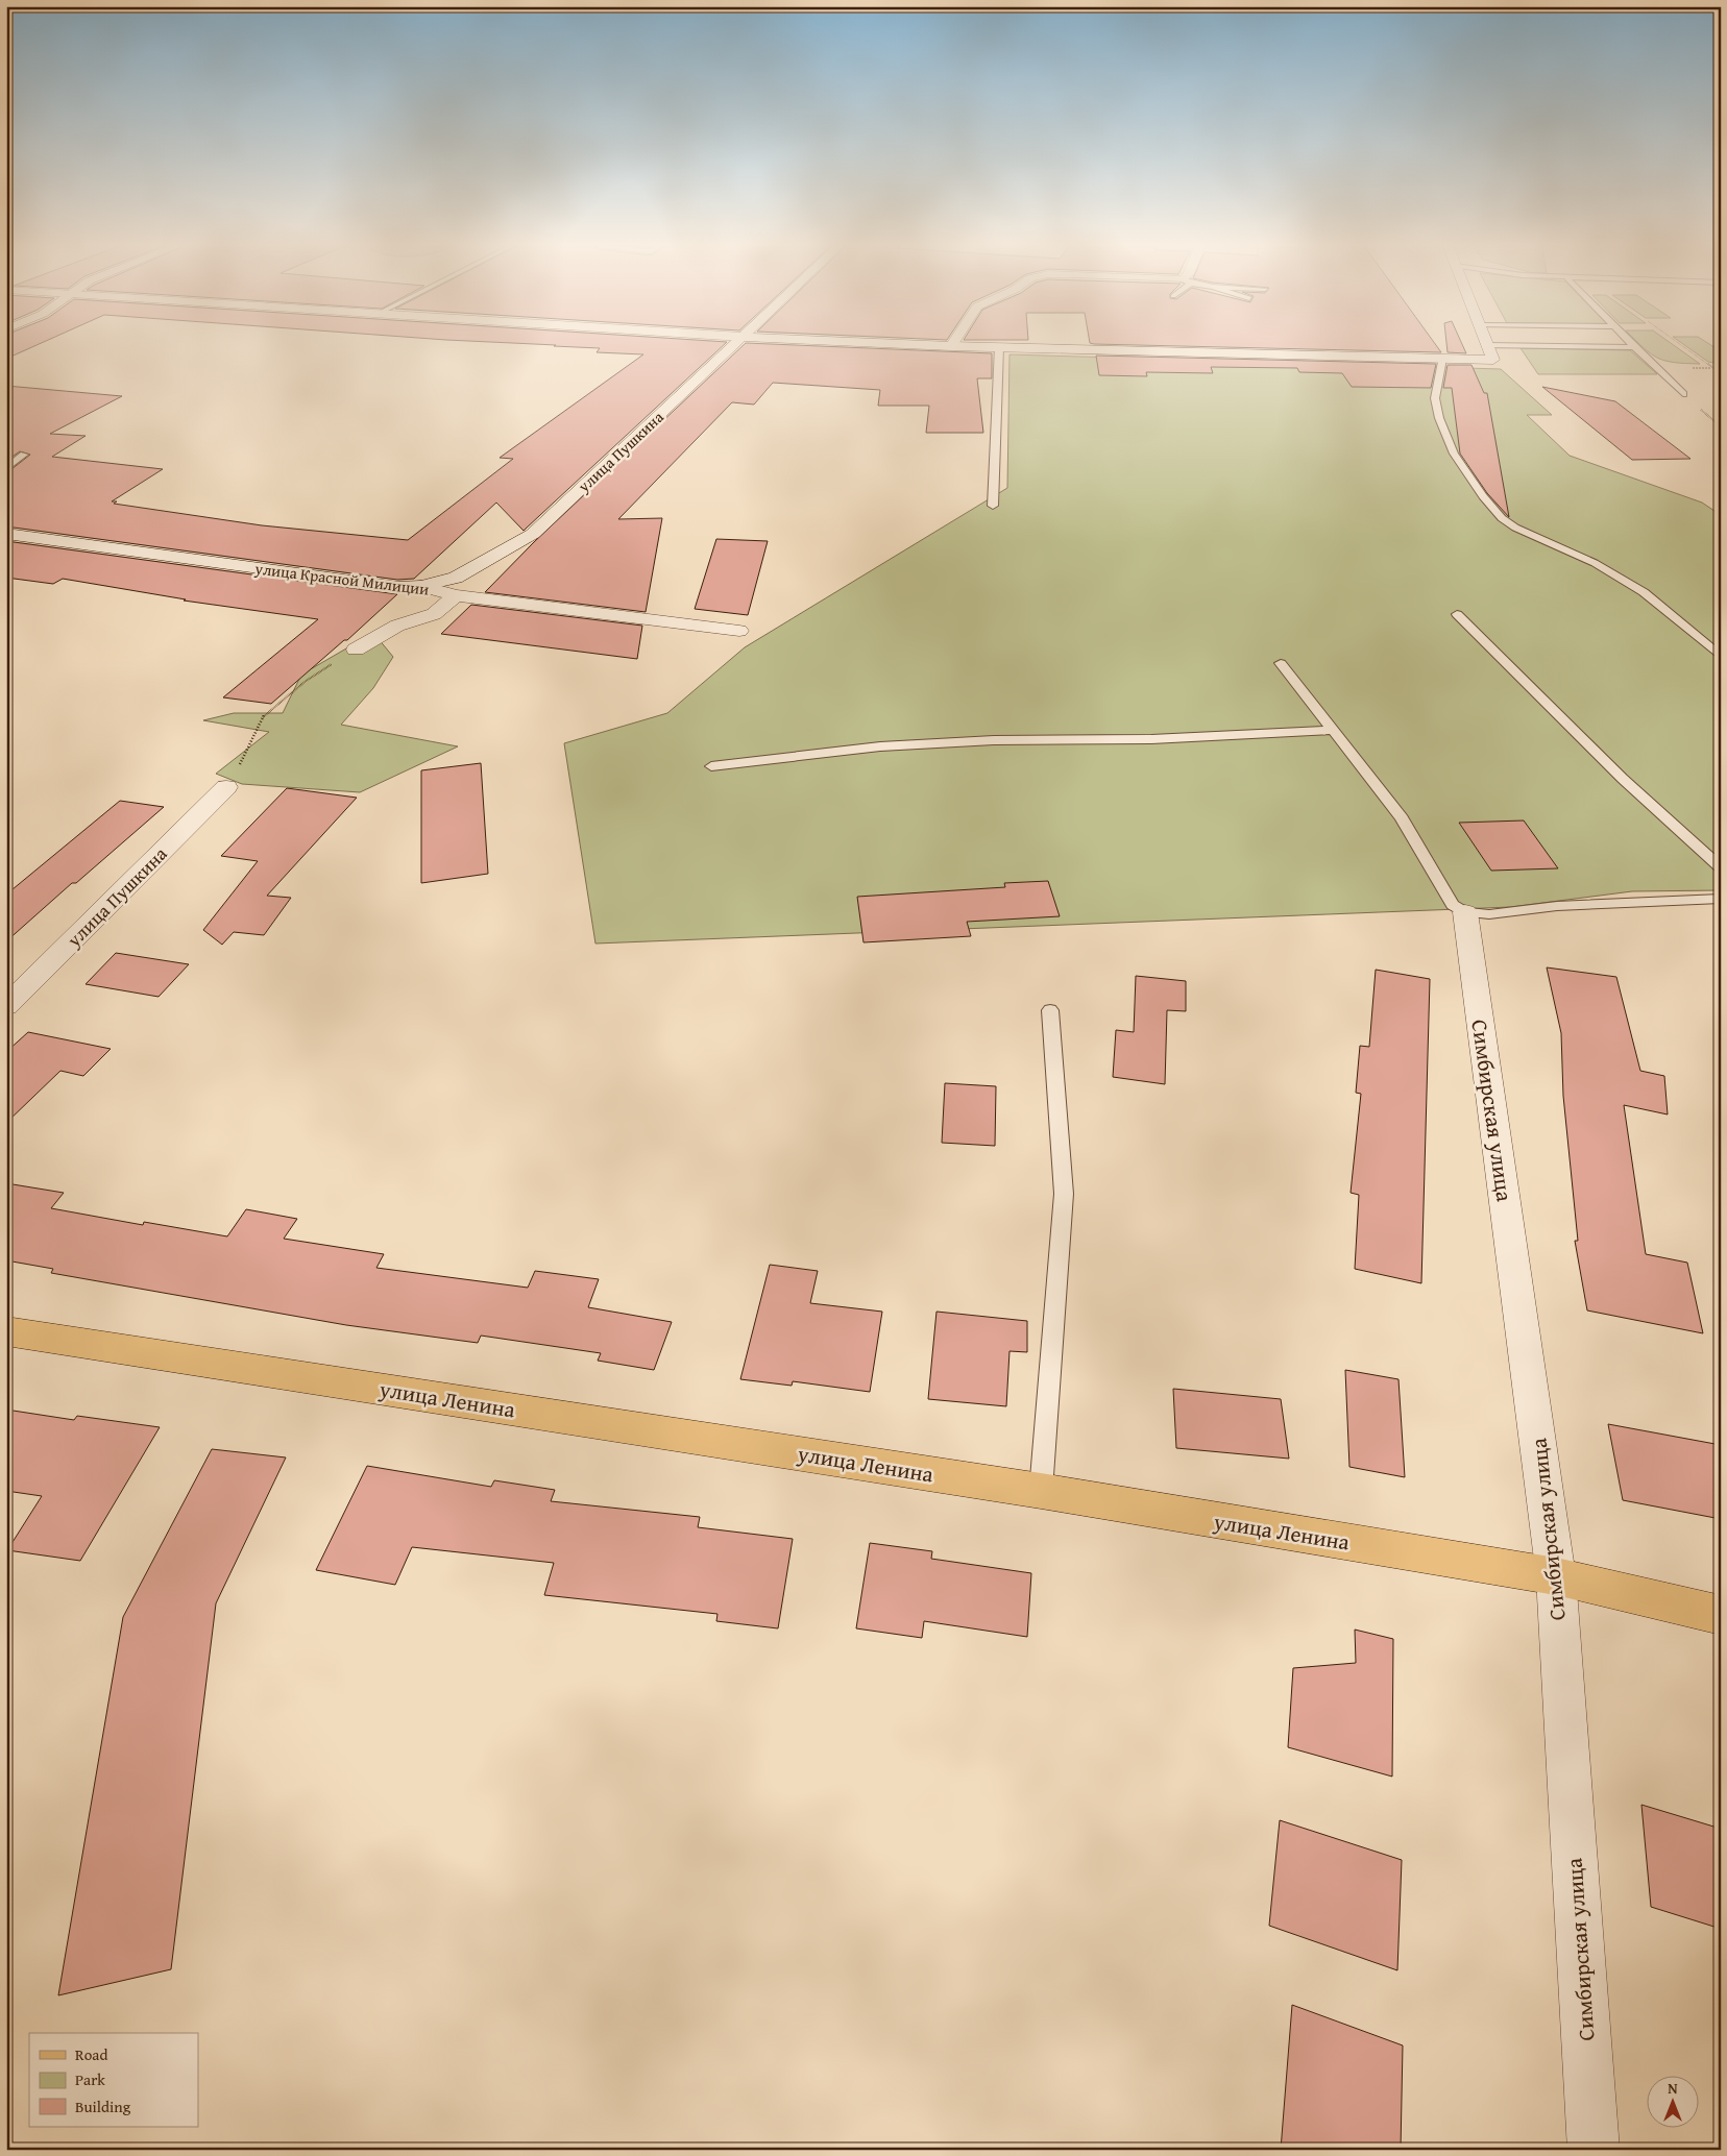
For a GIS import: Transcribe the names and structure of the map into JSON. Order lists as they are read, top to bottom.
{
  "streets": {
    "main road": ["улица Ленина"],
    "street": ["улица Пушкина", "улица Красной Милиции", "Симбирская улица"]
  },
  "crossings": [
    ["улица Пушкина", "улица Красной Милиции"],
    ["Симбирская улица", "улица Ленина"]
  ],
  "legend": ["Road", "Park", "Building"],
  "north": "top"
}
